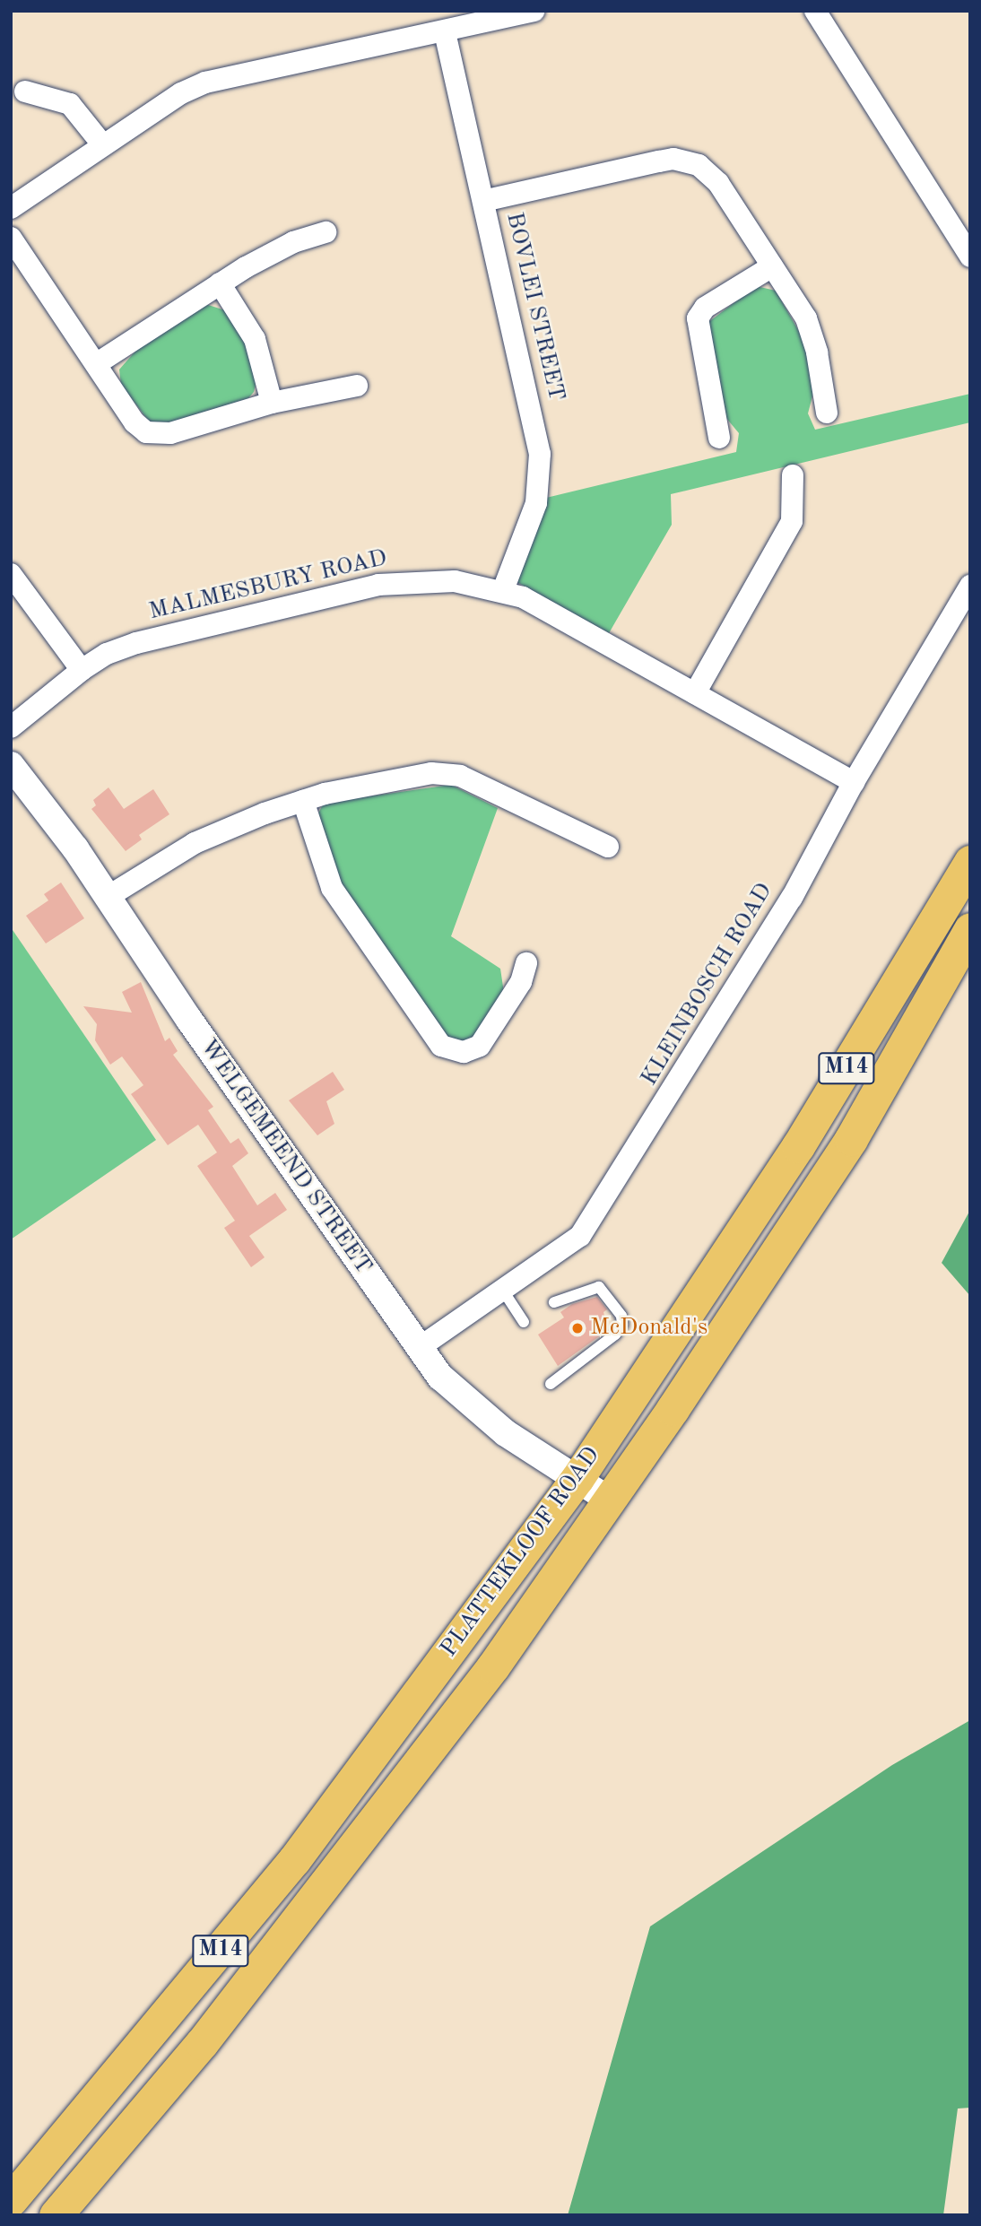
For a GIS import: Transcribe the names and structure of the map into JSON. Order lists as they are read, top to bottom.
{
  "streets": {
    "main road": ["M14", "PLATTEKLOOF ROAD"],
    "street": [
      "BOVLEI STREET",
      "MALMESBURY ROAD",
      "KLEINBOSCH ROAD",
      "WELGEMEEND STREET"
    ]
  },
  "crossings": [
    ["BOVLEI STREET", "MALMESBURY ROAD"],
    ["MALMESBURY ROAD", "KLEINBOSCH ROAD"],
    ["KLEINBOSCH ROAD", "WELGEMEEND STREET"],
    ["WELGEMEEND STREET", "PLATTEKLOOF ROAD"]
  ],
  "places": ["McDonald's"]
}
